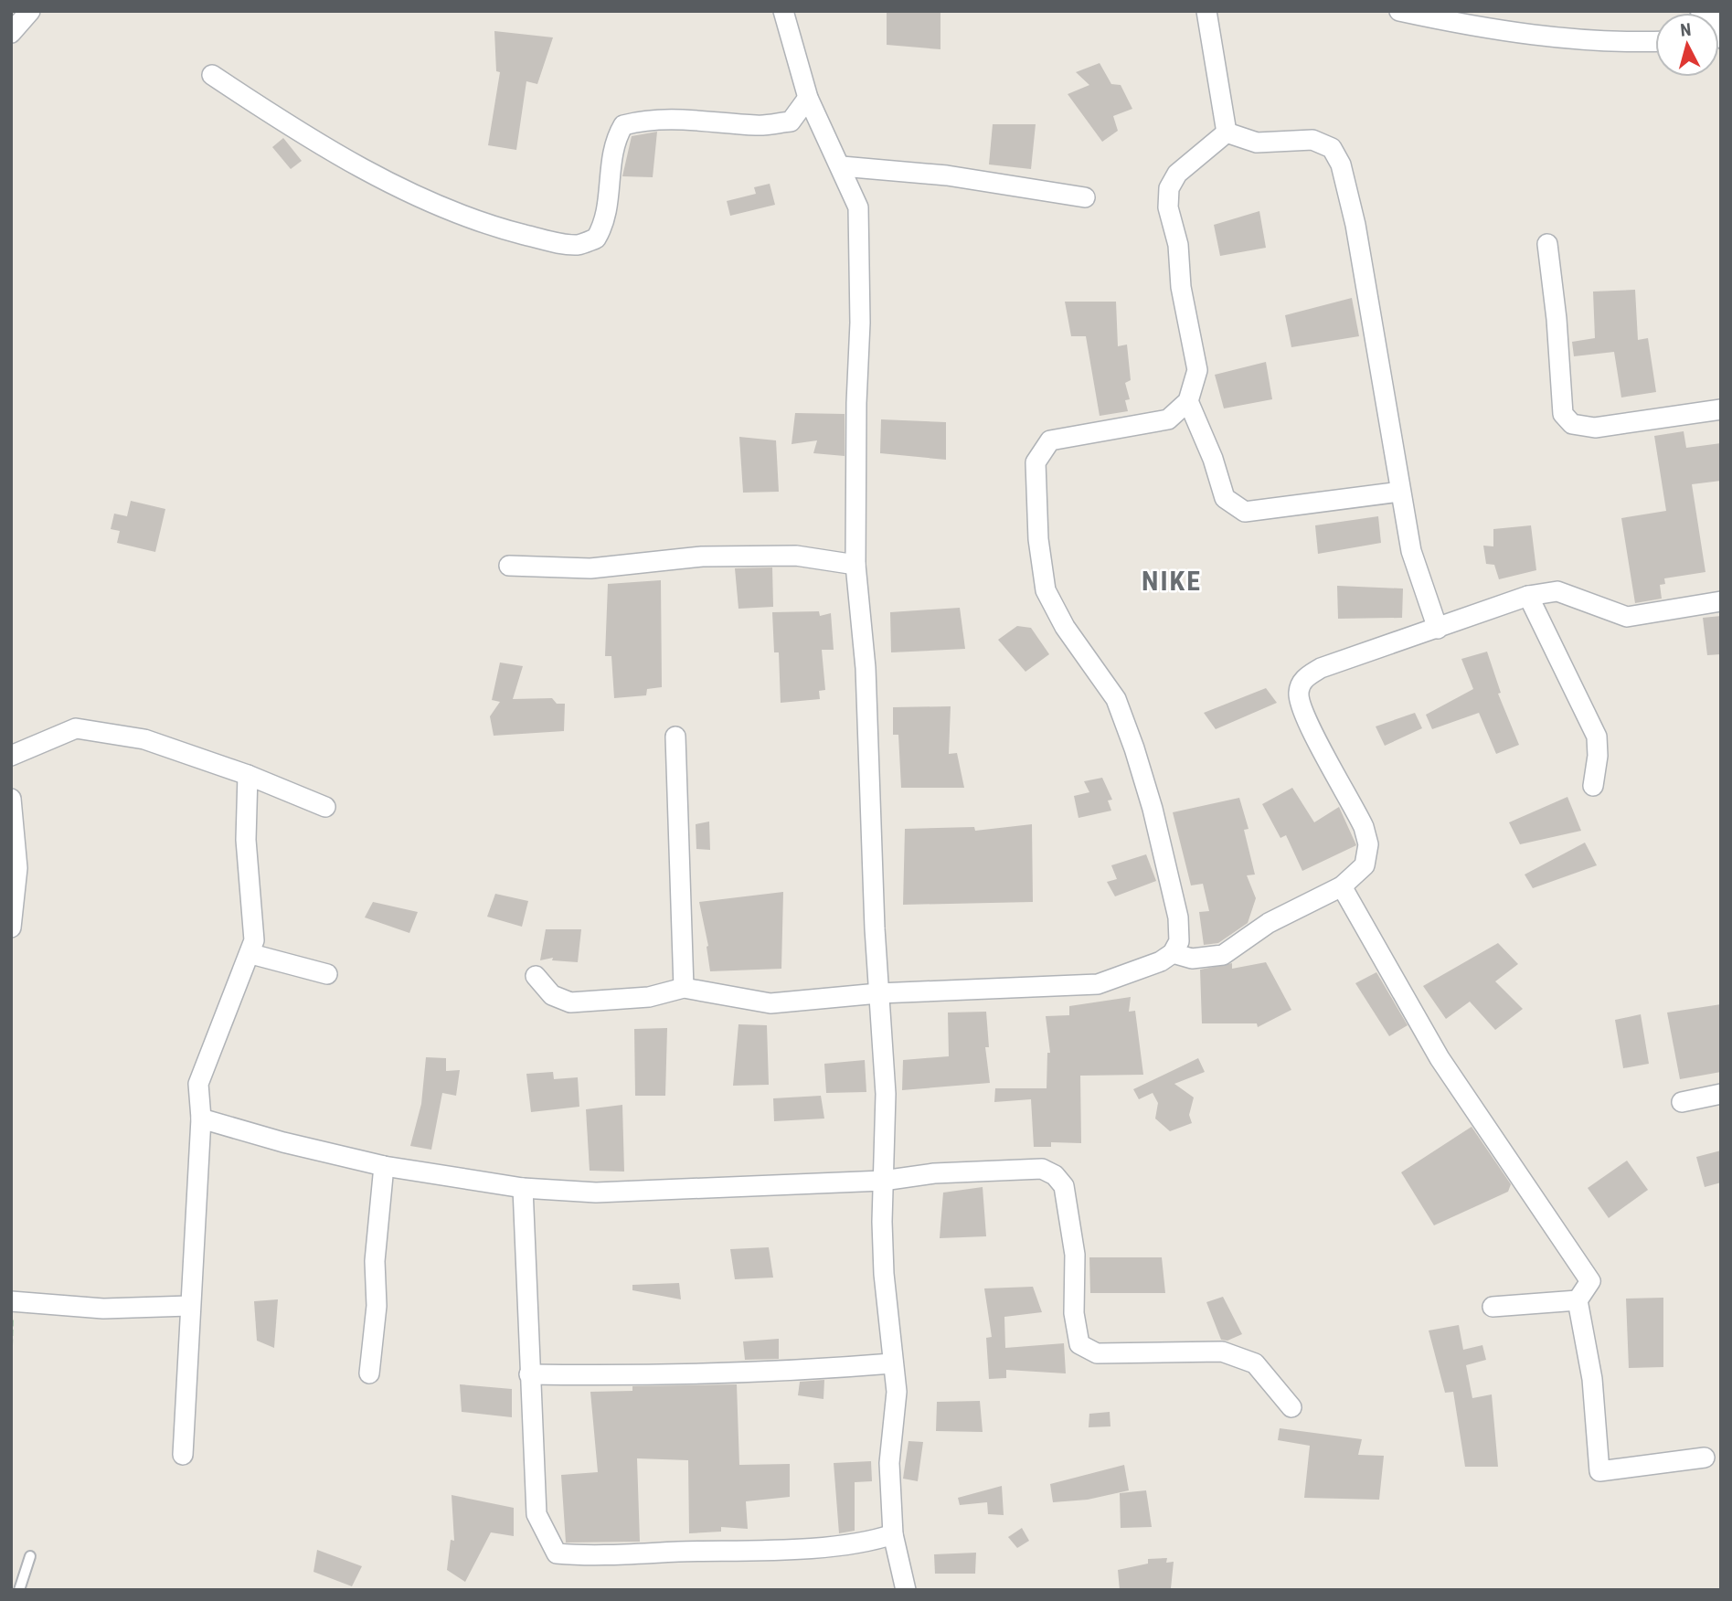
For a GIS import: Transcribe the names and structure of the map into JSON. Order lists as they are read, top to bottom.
{
  "districts": ["NIKE"],
  "north": "top"
}
